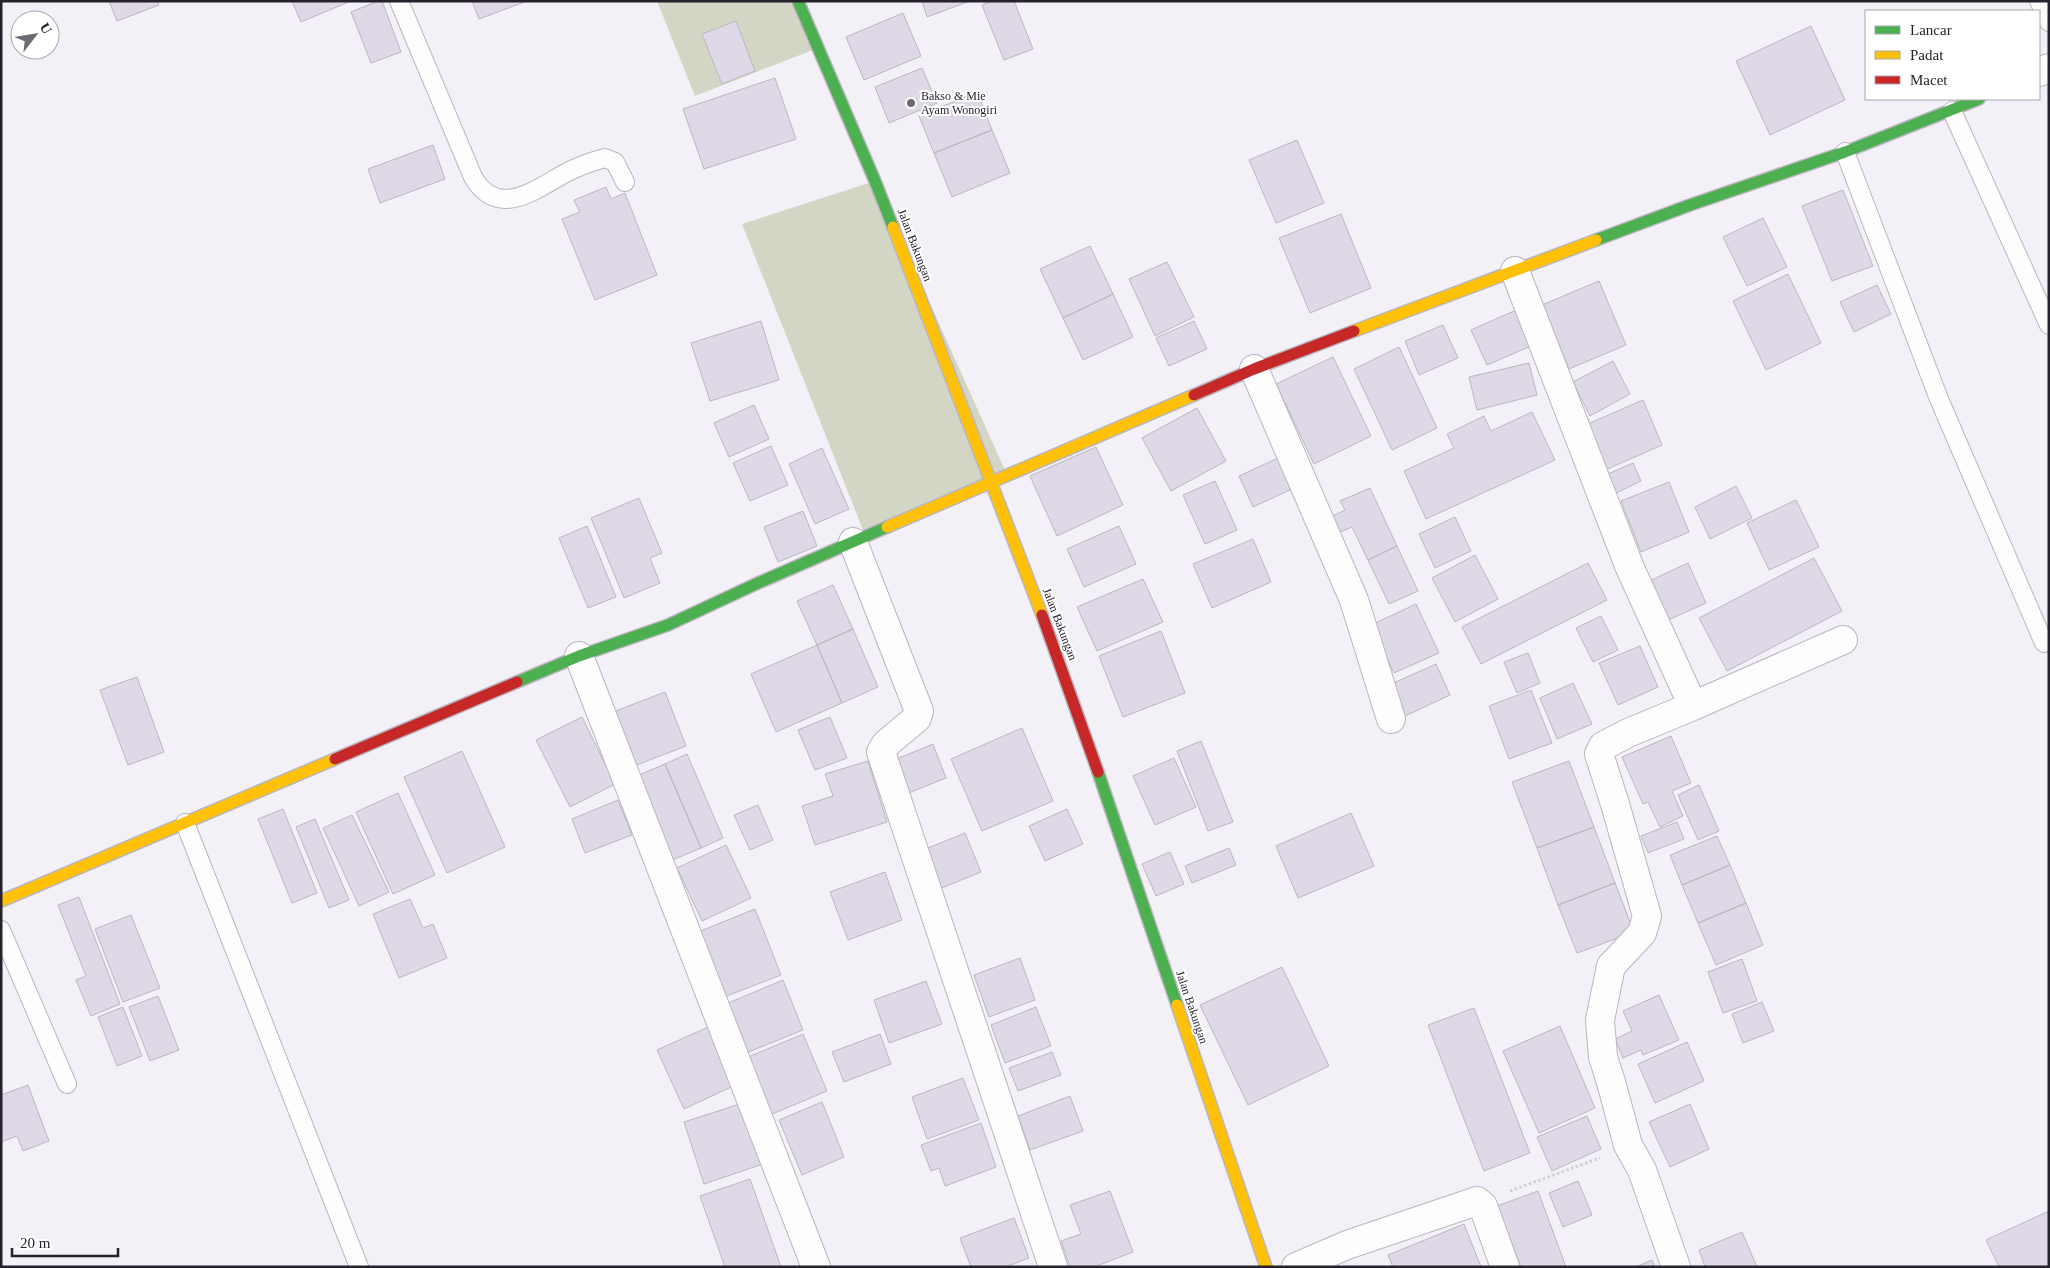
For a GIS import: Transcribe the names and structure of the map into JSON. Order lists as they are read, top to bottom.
{
  "streets": {
    "street": ["Jalan Bakungan"]
  },
  "places": ["Bakso & Mie Ayam Wonogiri"],
  "legend": ["Lancar", "Padat", "Macet"],
  "scale_bar": "20 m",
  "north": "top right"
}
